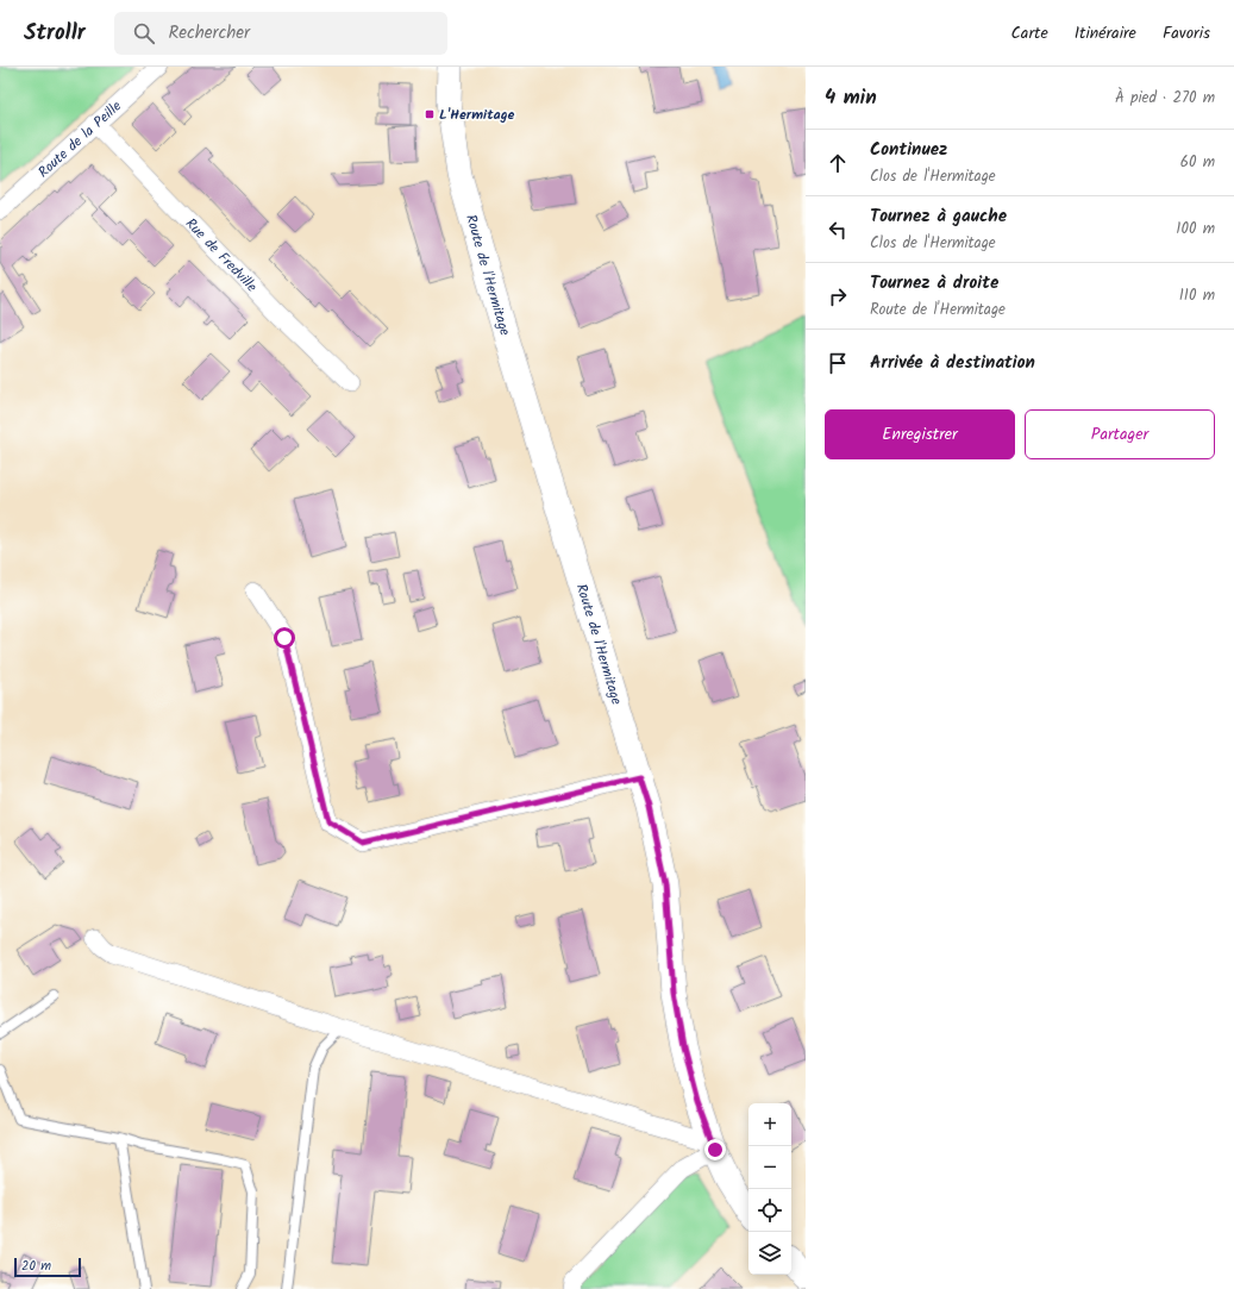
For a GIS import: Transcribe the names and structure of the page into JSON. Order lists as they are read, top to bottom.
{
  "streets": {
    "street": ["Route de la Peille", "Rue de Fredville", "Route de l'Hermitage"]
  },
  "crossings": [
    ["Route de la Peille", "Rue de Fredville"]
  ],
  "places": {
    "transit": ["L'Hermitage"]
  },
  "scale_bar": "20 m",
  "page": {
    "header": "Strollr",
    "search": "Rechercher",
    "nav": ["Carte", "Itinéraire", "Favoris"],
    "heading": ["4 min", "À pied · 270 m"],
    "list": [
      ["Continuez", "Clos de l'Hermitage", "60 m"],
      ["Tournez à gauche", "Clos de l'Hermitage", "100 m"],
      ["Tournez à droite", "Route de l'Hermitage", "110 m"],
      "Arrivée à destination"
    ],
    "buttons": ["Enregistrer", "Partager"],
    "map_buttons": ["+", "−"],
    "scale": "20 m"
  }
}
